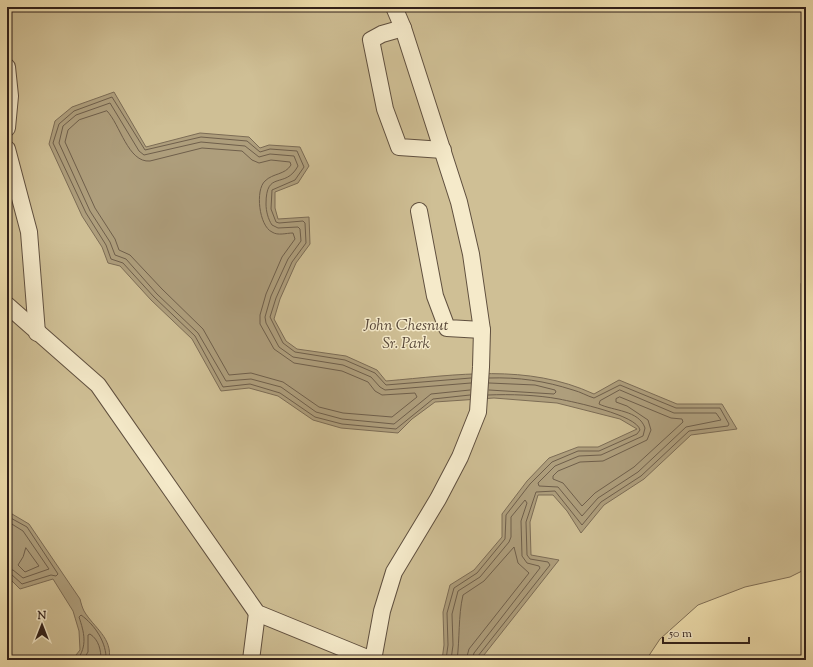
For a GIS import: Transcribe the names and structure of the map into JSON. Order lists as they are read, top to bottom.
{
  "parks": ["John Chesnut Sr. Park"],
  "scale_bar": "50 m",
  "north": "top"
}
